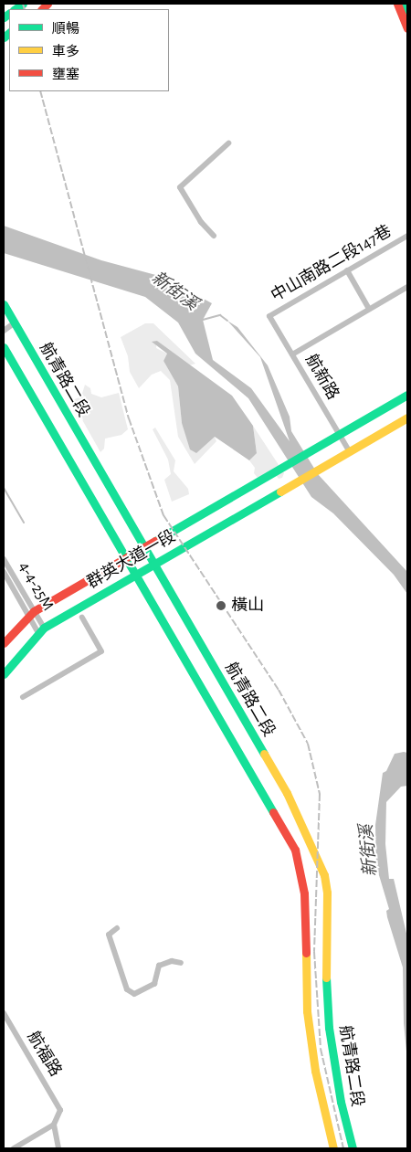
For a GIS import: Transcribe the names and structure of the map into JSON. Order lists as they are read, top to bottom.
{
  "streets": {
    "street": [
      "中山南路二段147巷",
      "航新路",
      "航青路二段",
      "群英大道一段",
      "4-4-25M",
      "航福路"
    ]
  },
  "crossings": [
    ["中山南路二段147巷", "航新路"],
    ["航新路", "群英大道一段"],
    ["航青路二段", "群英大道一段"],
    ["群英大道一段", "4-4-25M"]
  ],
  "water": ["新街溪"],
  "places": ["橫山"],
  "legend": ["順暢", "車多", "壅塞"]
}
